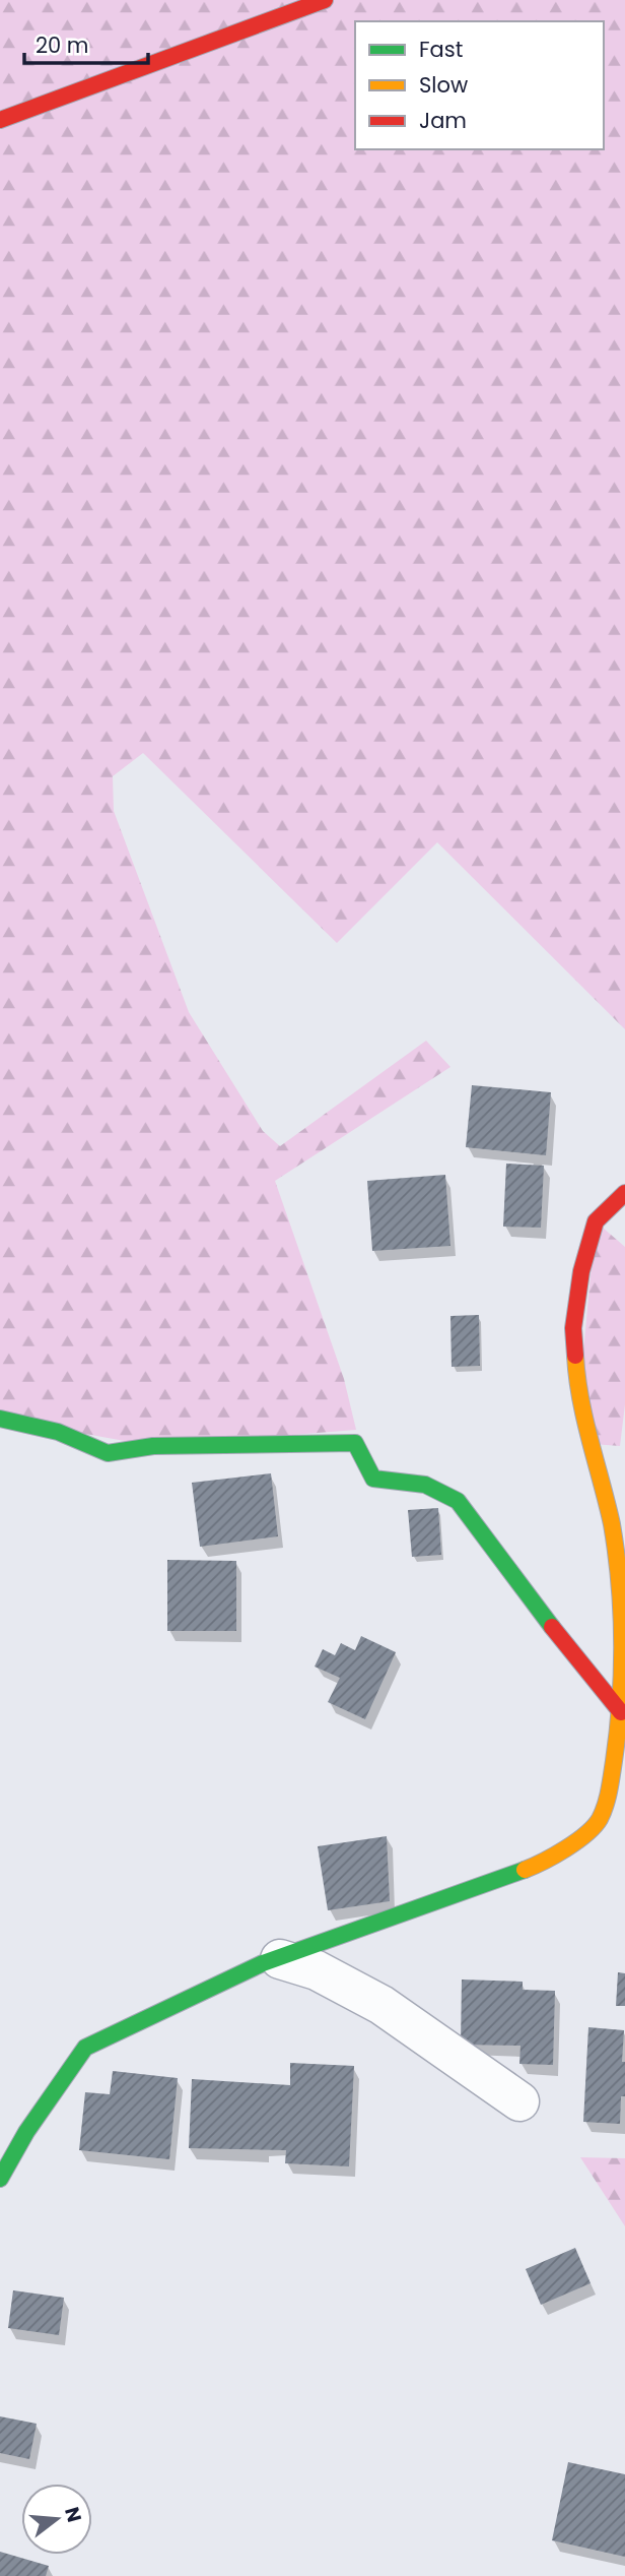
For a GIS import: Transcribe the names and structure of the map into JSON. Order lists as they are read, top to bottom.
{
  "legend": ["Fast", "Slow", "Jam"],
  "scale_bar": "20 m",
  "north": "right"
}
